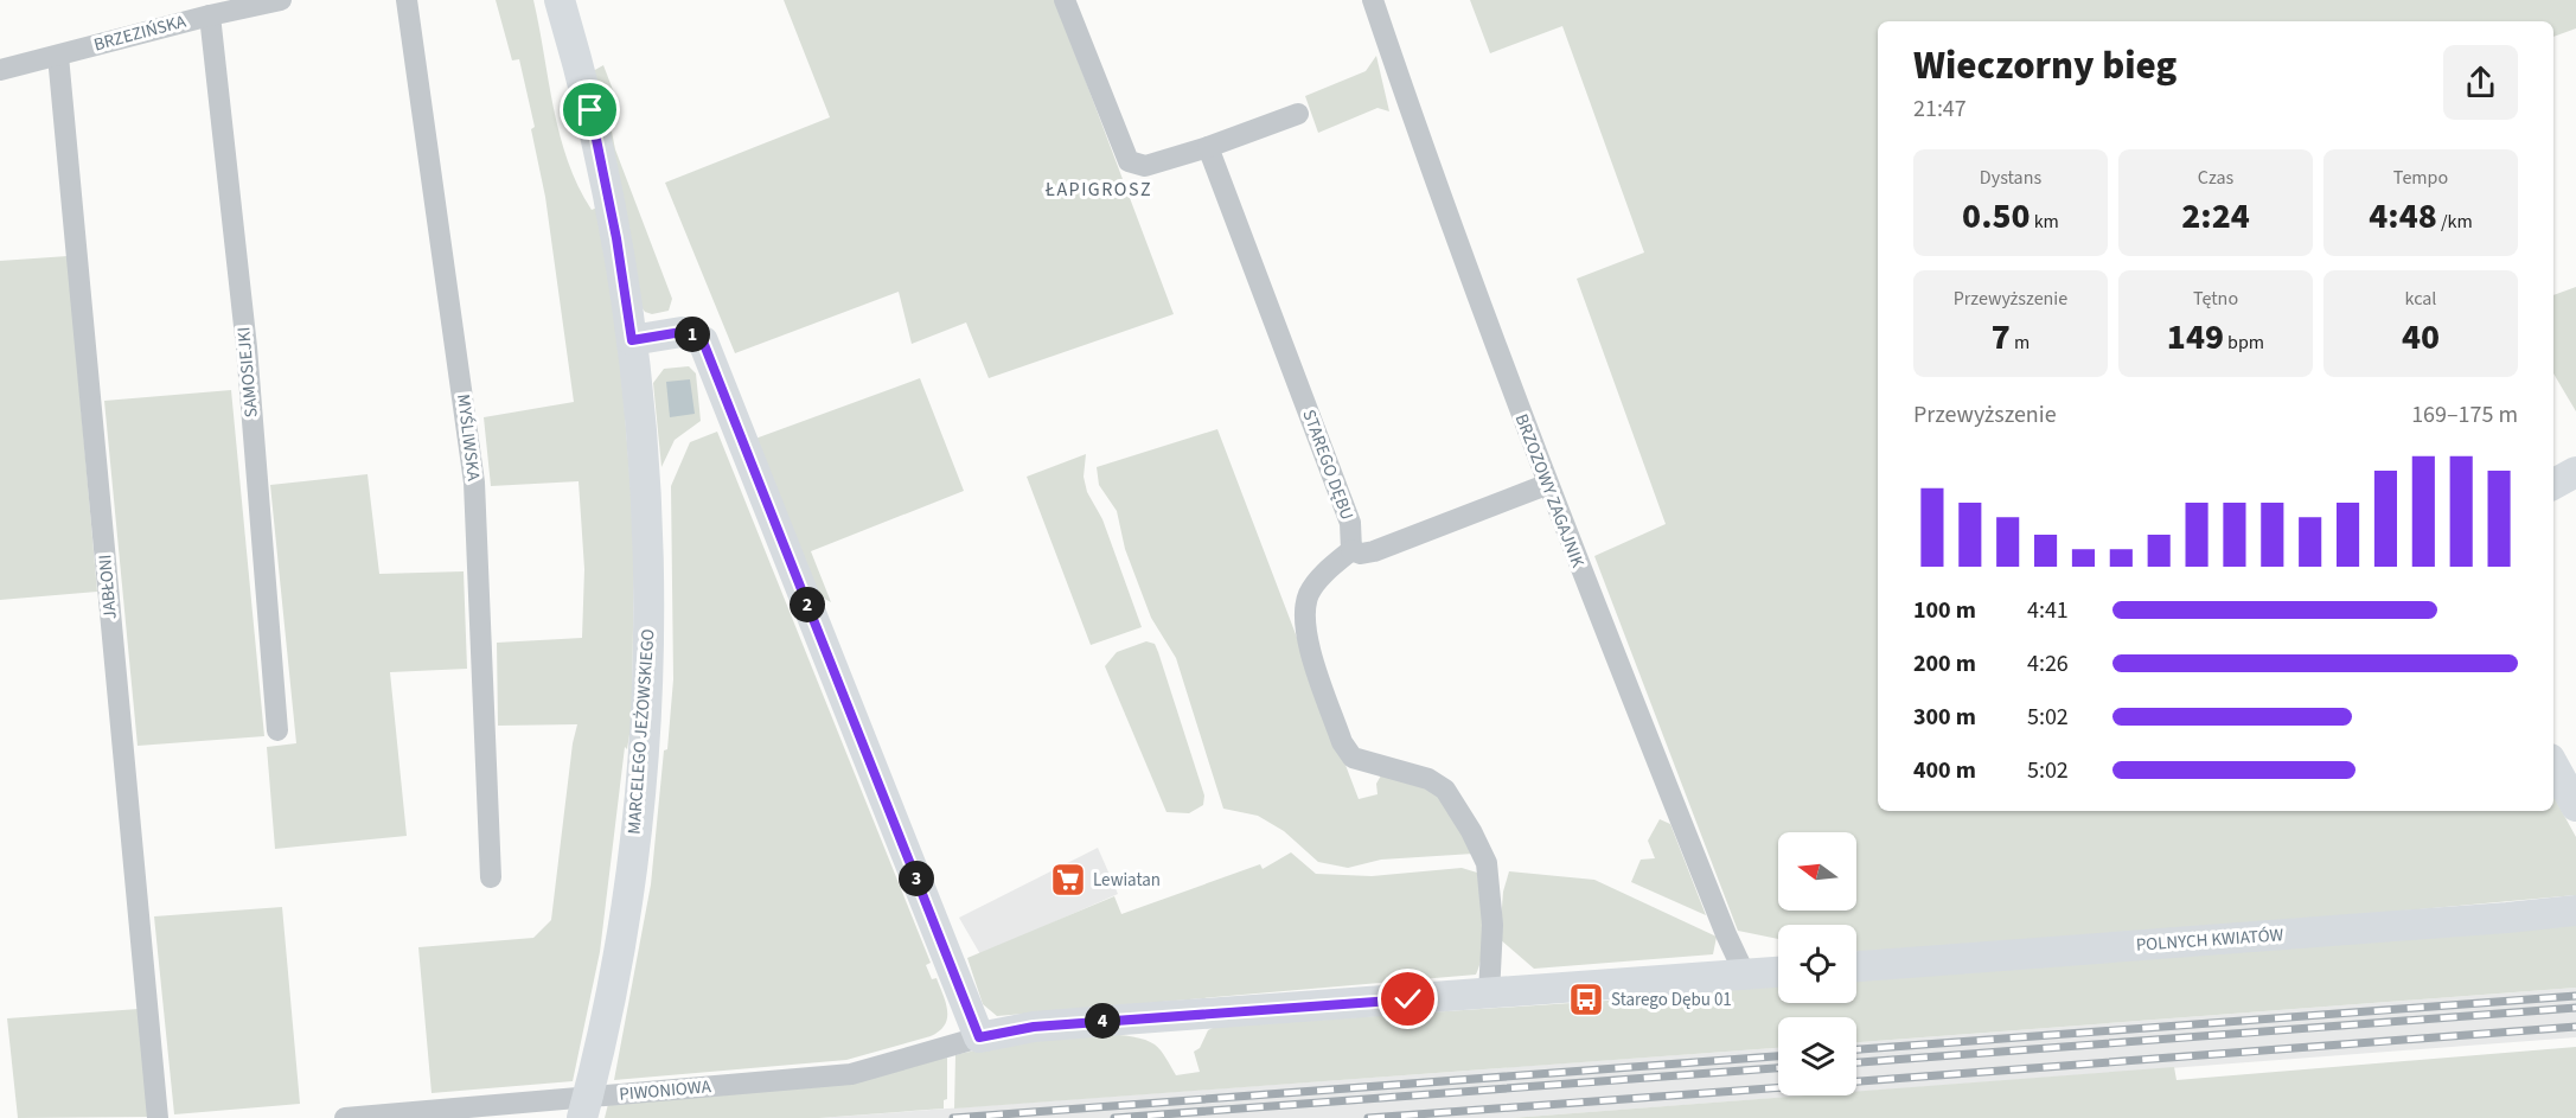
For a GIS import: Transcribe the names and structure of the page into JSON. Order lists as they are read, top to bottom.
{
  "streets": {
    "street": [
      "BRZEZIŃSKA",
      "SAMOSIEJKI",
      "MYŚLIWSKA",
      "STAREGO DĘBU",
      "BRZOZOWY ZAGAJNIK",
      "JABŁONI",
      "MARCELEGO JEŻOWSKIEGO",
      "POLNYCH KWIATÓW",
      "PIWONIOWA"
    ]
  },
  "crossings": [
    ["BRZEZIŃSKA", "SAMOSIEJKI"],
    ["BRZEZIŃSKA", "JABŁONI"]
  ],
  "districts": ["ŁAPIGROSZ"],
  "places": {
    "supermarket": ["Lewiatan"],
    "bus stop": ["Starego Dębu 01"]
  },
  "north": "left",
  "page": {
    "heading": ["Wieczorny bieg", "21:47"],
    "stats": [
      ["Dystans", "0.50 km"],
      ["Czas", "2:24"],
      ["Tempo", "4:48 /km"],
      ["Przewyższenie", "7 m"],
      ["Tętno", "149 bpm"],
      ["kcal", "40"]
    ],
    "pins": [
      "1",
      "2",
      "3",
      "4"
    ],
    "chart": ["Przewyższenie", "169–175 m"],
    "list": [
      {
        "name": "100 m",
        "note": "4:41"
      },
      {
        "name": "200 m",
        "note": "4:26"
      },
      {
        "name": "300 m",
        "note": "5:02"
      },
      {
        "name": "400 m",
        "note": "5:02"
      }
    ]
  }
}
